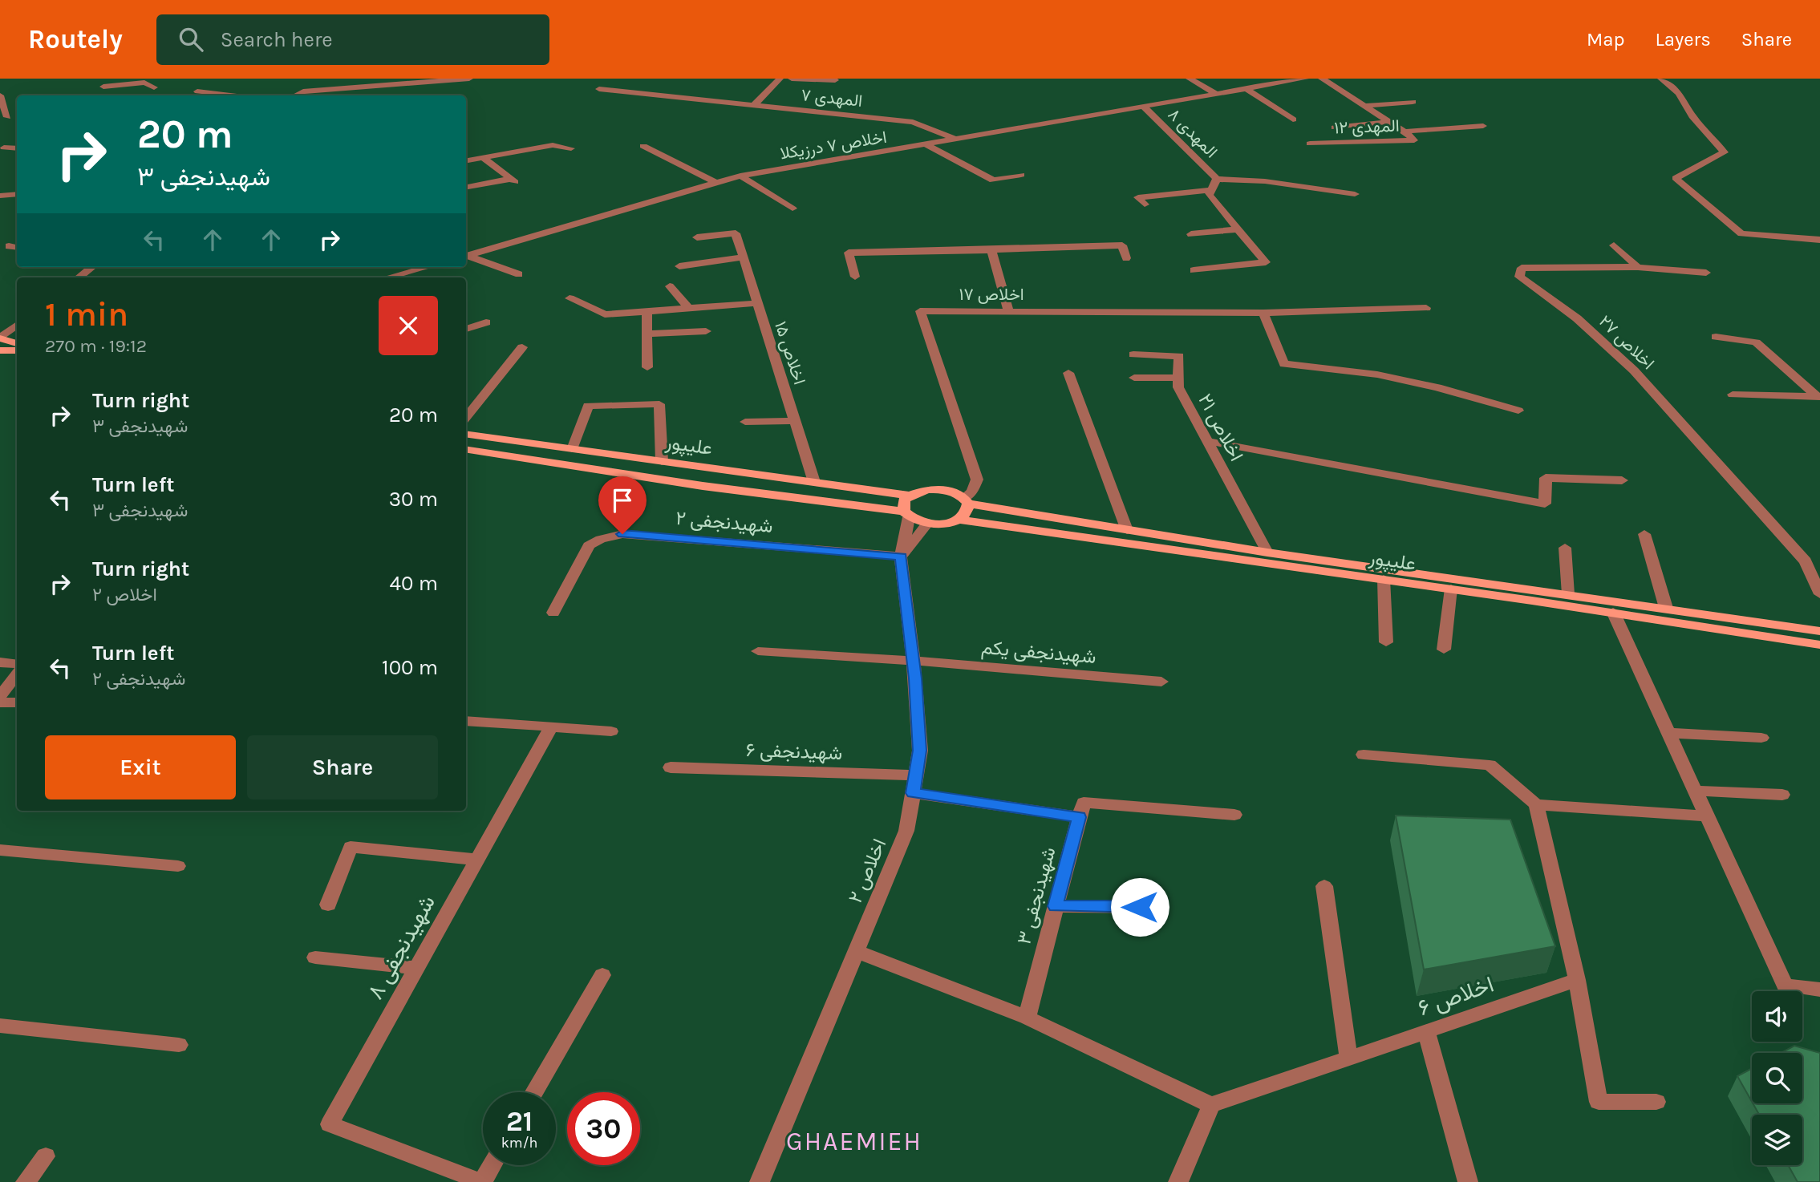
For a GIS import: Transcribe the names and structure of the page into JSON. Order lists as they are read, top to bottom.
{
  "streets": {
    "main road": ["علیپور"],
    "street": [
      "المهدی ۷",
      "المهدی ۱۲",
      "المهدی ۸",
      "اخلاص ۷ درزیکلا",
      "اخلاص ۱۷",
      "اخلاص ۲۷",
      "اخلاص ۱۵",
      "اخلاص ۲۱",
      "شهیدنجفی ۲",
      "شهیدنجفی یکم",
      "شهیدنجفی ۶",
      "اخلاص ۲",
      "شهیدنجفی ۳",
      "شهیدنجفی ۸",
      "اخلاص ۶"
    ]
  },
  "crossings": [
    ["المهدی ۷", "اخلاص ۷ درزیکلا"],
    ["المهدی ۸", "اخلاص ۷ درزیکلا"],
    ["اخلاص ۱۷", "علیپور"],
    ["اخلاص ۱۵", "علیپور"],
    ["اخلاص ۲۱", "علیپور"],
    ["علیپور", "اخلاص ۲"],
    ["شهیدنجفی ۲", "اخلاص ۲"],
    ["شهیدنجفی یکم", "اخلاص ۲"],
    ["شهیدنجفی ۶", "اخلاص ۲"]
  ],
  "districts": ["GHAEMIEH"],
  "page": {
    "header": "Routely",
    "search": "Search here",
    "nav": ["Map", "Layers", "Share"],
    "turn": ["20 m", "شهیدنجفی ۳"],
    "heading": ["1 min", "270 m · 19:12"],
    "list": [
      {
        "name": "Turn right",
        "note": "شهیدنجفی ۳",
        "value": "20 m"
      },
      {
        "name": "Turn left",
        "note": "شهیدنجفی ۳",
        "value": "30 m"
      },
      {
        "name": "Turn right",
        "note": "اخلاص ۲",
        "value": "40 m"
      },
      {
        "name": "Turn left",
        "note": "شهیدنجفی ۲",
        "value": "100 m"
      }
    ],
    "buttons": ["Exit", "Share"],
    "speed": "21 km/h",
    "limit": "30"
  }
}
